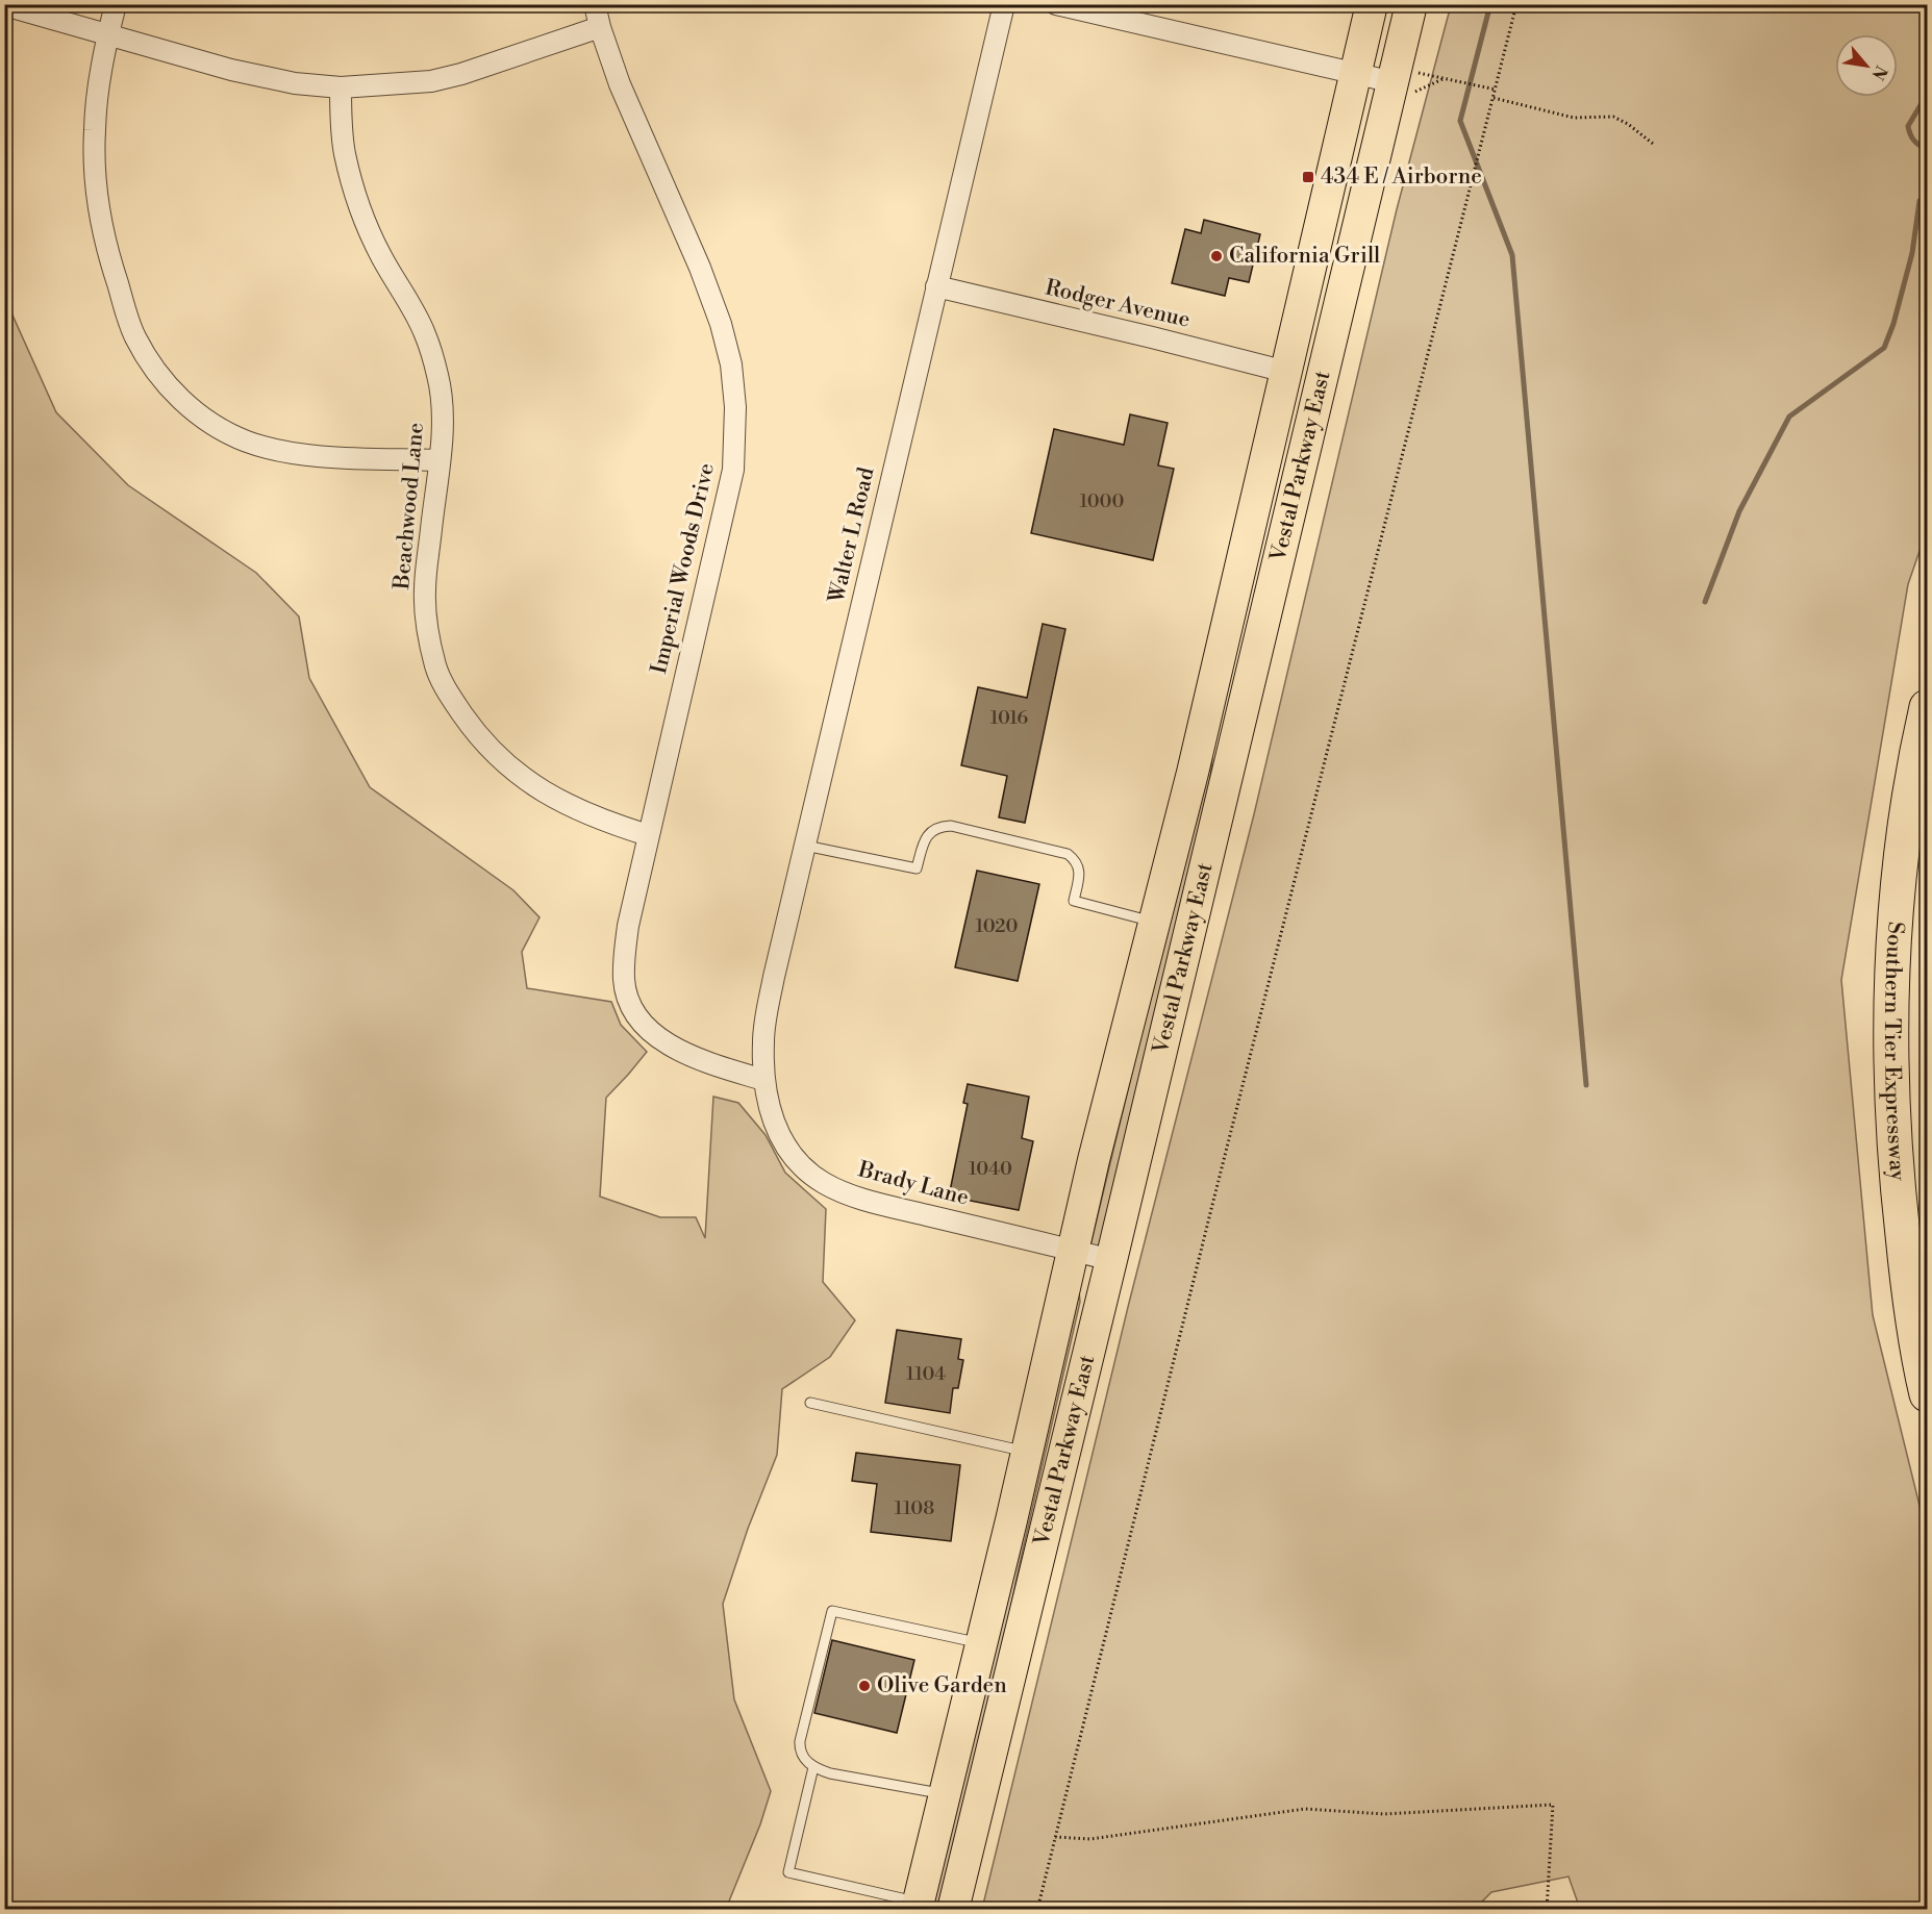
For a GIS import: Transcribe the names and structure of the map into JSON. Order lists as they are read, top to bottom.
{
  "streets": {
    "highway": ["Southern Tier Expressway"],
    "main road": ["Vestal Parkway East"],
    "street": [
      "Rodger Avenue",
      "Beachwood Lane",
      "Walter L Road",
      "Imperial Woods Drive",
      "Brady Lane"
    ]
  },
  "crossings": [
    ["Rodger Avenue", "Vestal Parkway East"],
    ["Rodger Avenue", "Walter L Road"],
    ["Vestal Parkway East", "Brady Lane"],
    ["Beachwood Lane", "Imperial Woods Drive"],
    ["Walter L Road", "Imperial Woods Drive"],
    ["Walter L Road", "Brady Lane"],
    ["Imperial Woods Drive", "Brady Lane"]
  ],
  "places": {
    "transit": ["434 E / Airborne"],
    "other": ["California Grill", "Olive Garden"]
  },
  "house_numbers": [
    "1000",
    "1016",
    "1020",
    "1040",
    "1104",
    "1108"
  ],
  "north": "bottom right"
}
